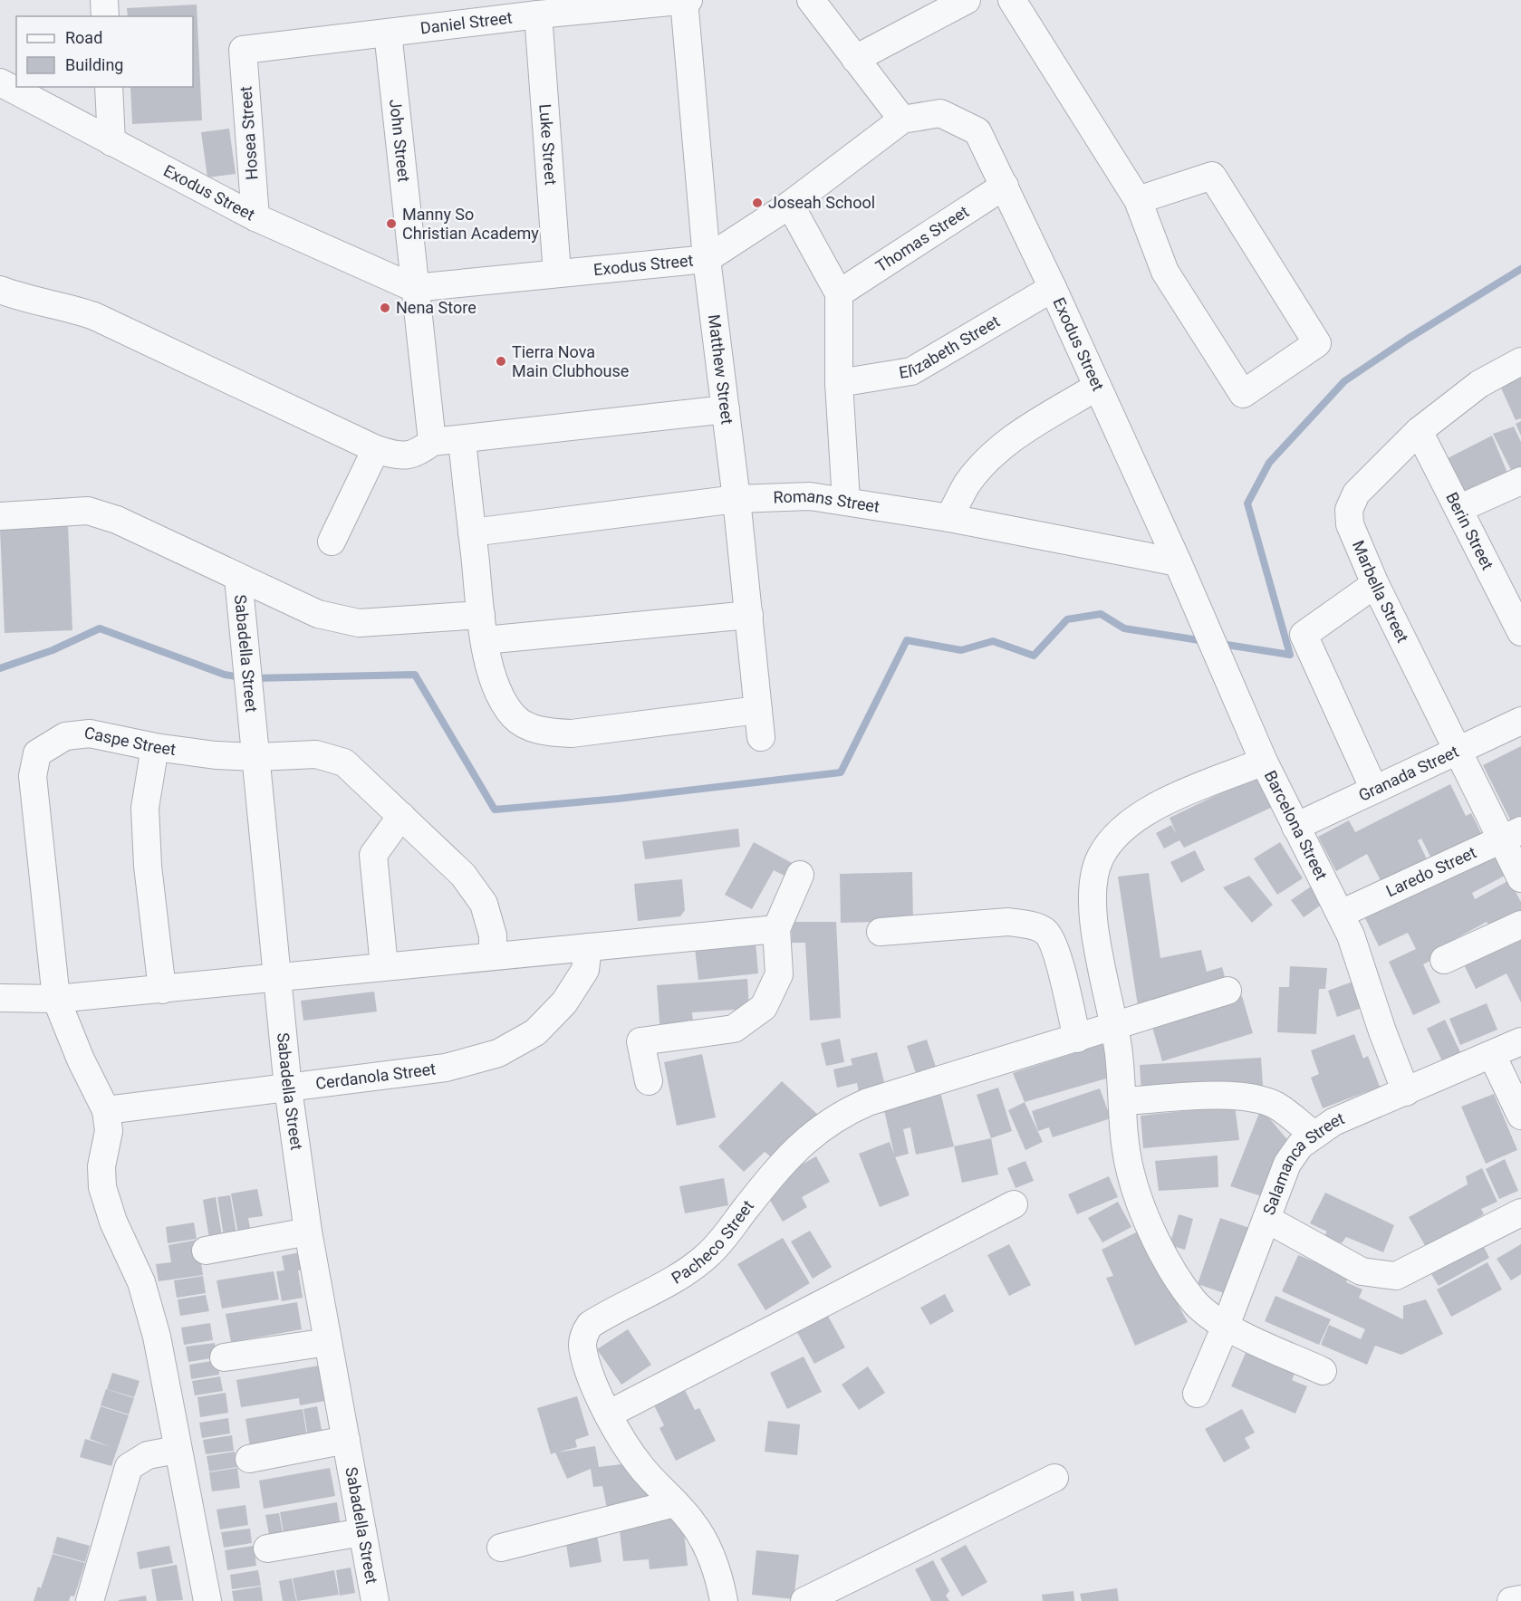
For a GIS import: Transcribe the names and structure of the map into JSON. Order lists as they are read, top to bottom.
{
  "streets": {
    "street": [
      "Daniel Street",
      "Hosea Street",
      "John Street",
      "Luke Street",
      "Exodus Street",
      "Thomas Street",
      "Elizabeth Street",
      "Matthew Street",
      "Romans Street",
      "Berin Street",
      "Marbella Street",
      "Sabadella Street",
      "Caspe Street",
      "Granada Street",
      "Barcelona Street",
      "Laredo Street",
      "Cerdanola Street",
      "Salamanca Street",
      "Pacheco Street"
    ]
  },
  "crossings": [
    ["Daniel Street", "Hosea Street"],
    ["Daniel Street", "John Street"],
    ["Daniel Street", "Luke Street"],
    ["Daniel Street", "Matthew Street"],
    ["Hosea Street", "Exodus Street"],
    ["John Street", "Exodus Street"],
    ["Luke Street", "Exodus Street"],
    ["Exodus Street", "Thomas Street"],
    ["Exodus Street", "Elizabeth Street"],
    ["Exodus Street", "Matthew Street"],
    ["Exodus Street", "Romans Street"],
    ["Exodus Street", "Barcelona Street"],
    ["Matthew Street", "Romans Street"],
    ["Romans Street", "Barcelona Street"],
    ["Berin Street", "Marbella Street"],
    ["Marbella Street", "Granada Street"],
    ["Marbella Street", "Laredo Street"],
    ["Sabadella Street", "Caspe Street"],
    ["Sabadella Street", "Cerdanola Street"],
    ["Caspe Street", "Cerdanola Street"],
    ["Granada Street", "Barcelona Street"],
    ["Barcelona Street", "Laredo Street"],
    ["Barcelona Street", "Salamanca Street"]
  ],
  "places": [
    "Joseah School",
    "Manny So Christian Academy",
    "Nena Store",
    "Tierra Nova Main Clubhouse"
  ],
  "legend": ["Road", "Building"]
}
